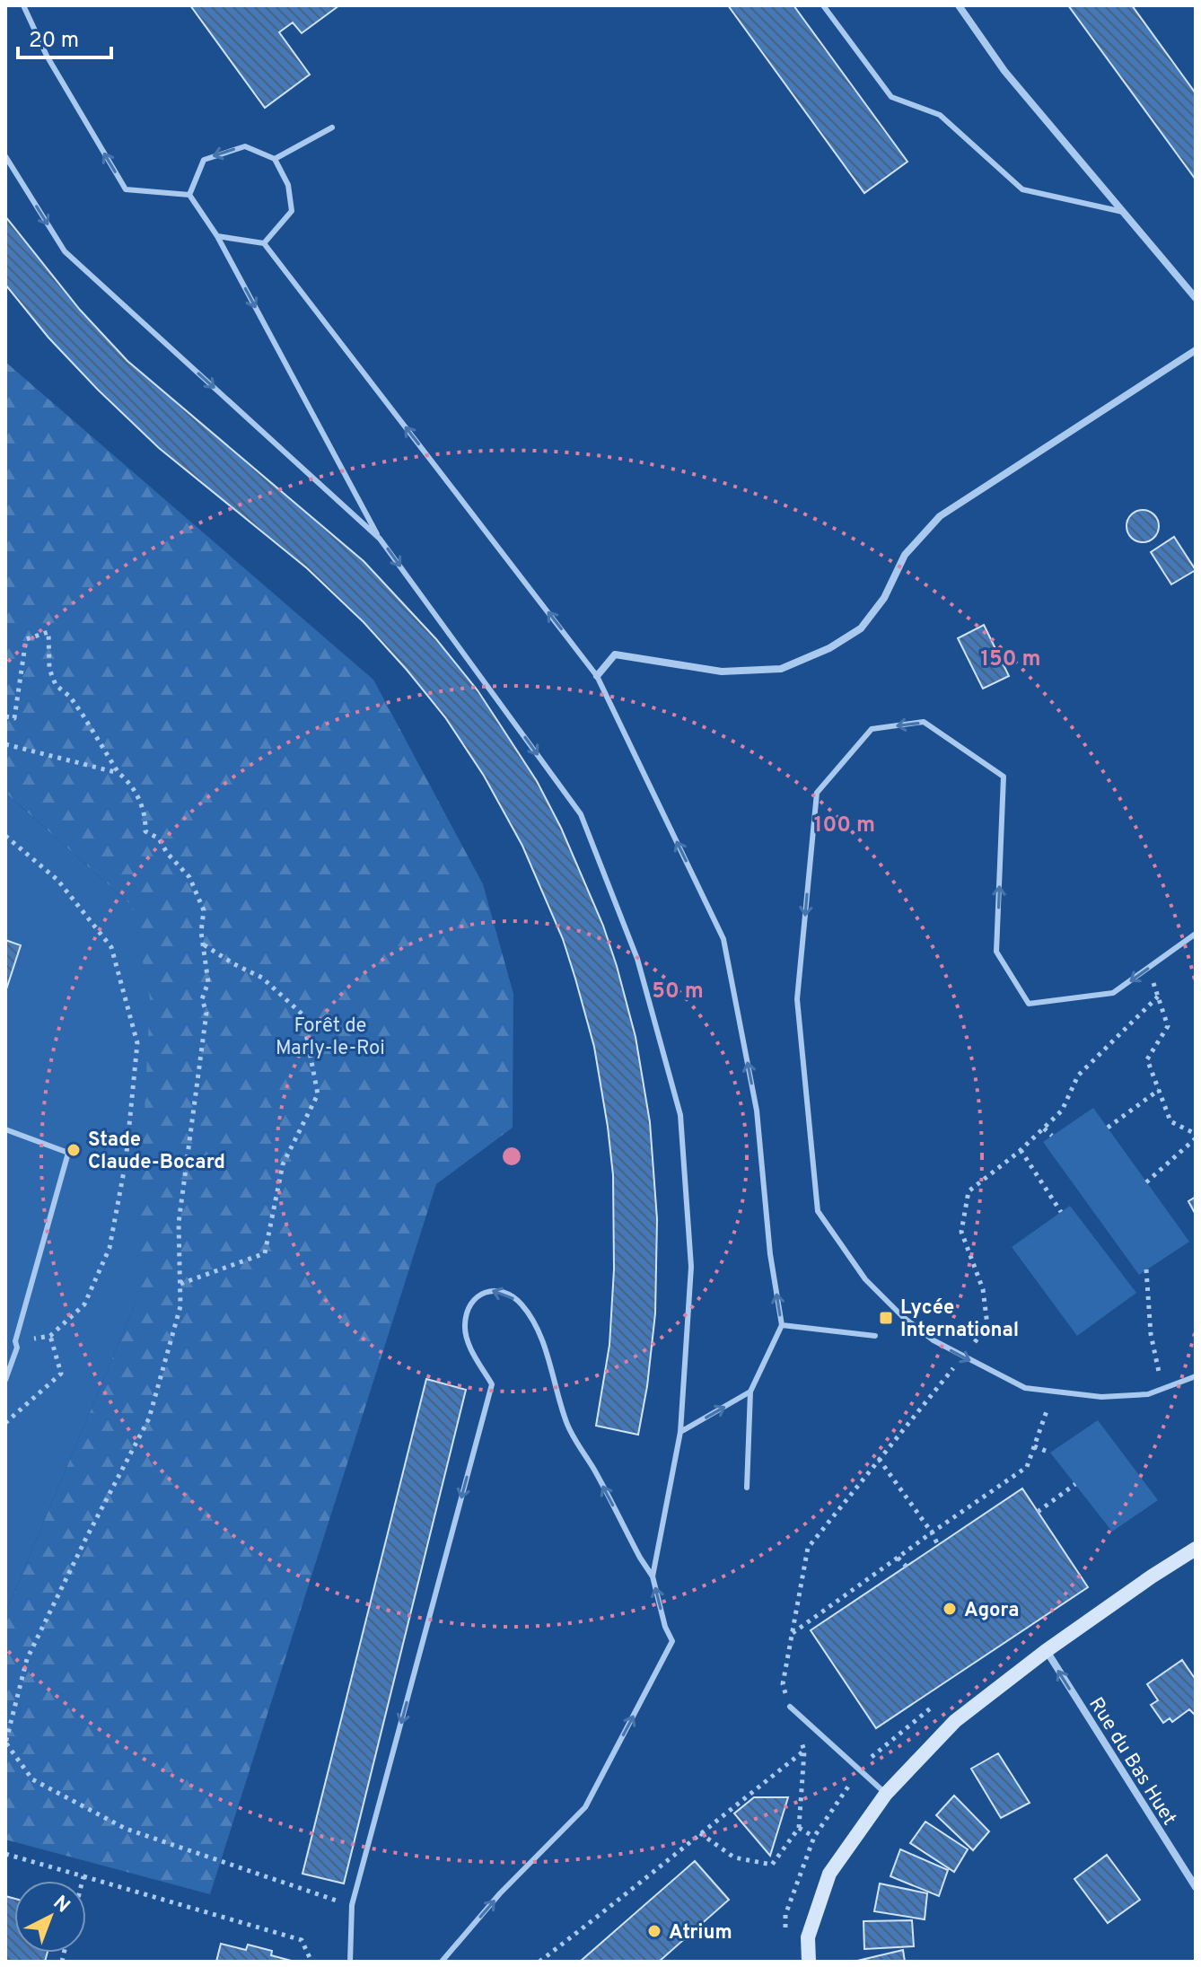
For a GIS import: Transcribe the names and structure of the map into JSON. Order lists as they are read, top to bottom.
{
  "streets": {
    "street": ["Rue du Bas Huet"]
  },
  "one_way": ["Rue du Bas Huet"],
  "parks": ["Forêt de Marly-le-Roi"],
  "places": {
    "other": ["Stade Claude-Bocard", "Agora", "Atrium"],
    "transit": ["Lycée International"]
  },
  "scale_bar": "20 m",
  "north": "top right",
  "rings": ["150 m", "100 m", "50 m"]
}
